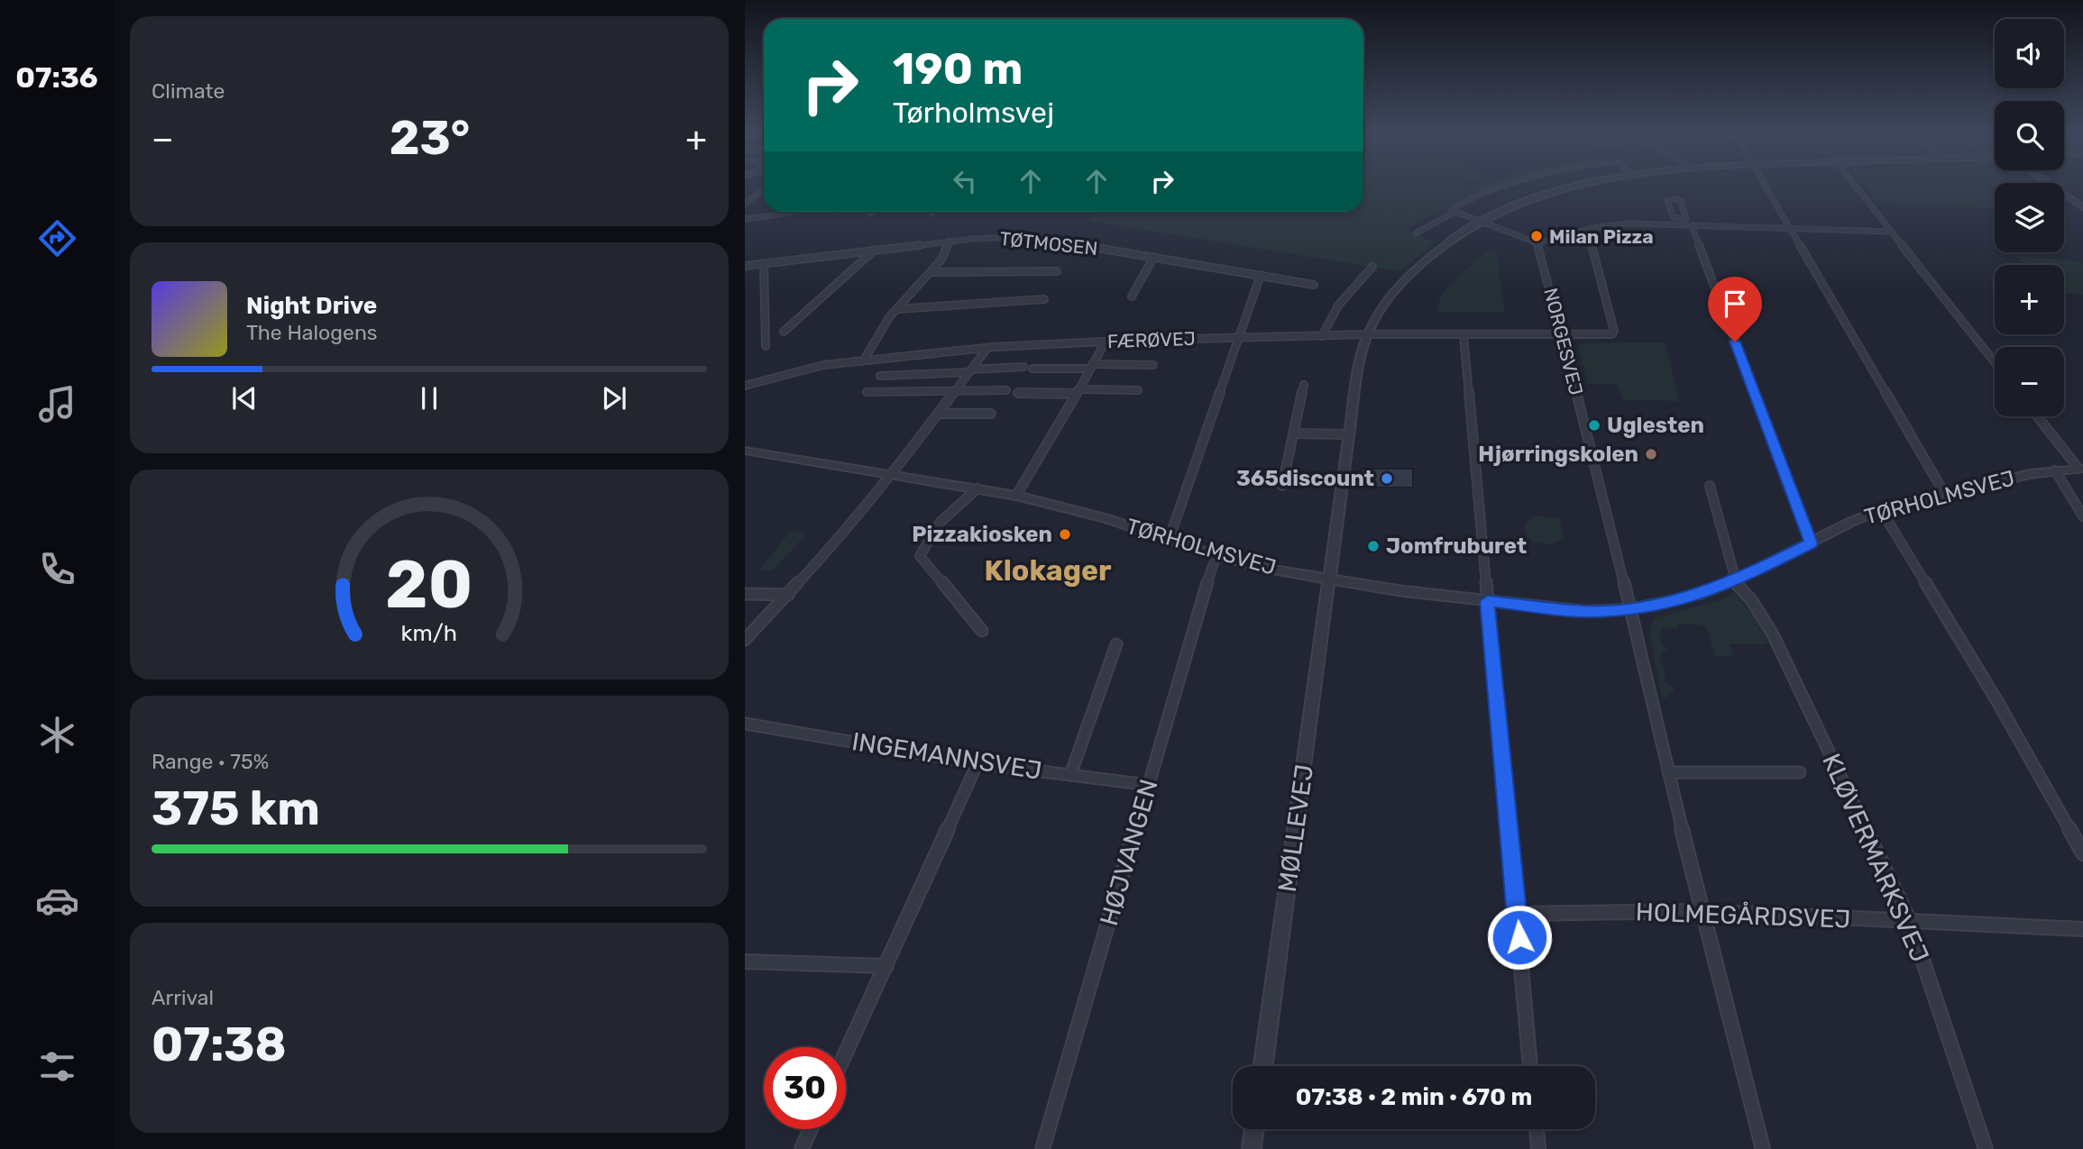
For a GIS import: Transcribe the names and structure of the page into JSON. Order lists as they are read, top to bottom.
{
  "streets": {
    "street": [
      "TØTMOSEN",
      "FÆRØVEJ",
      "NORGESVEJ",
      "TØRHOLMSVEJ",
      "INGEMANNSVEJ",
      "MØLLEVEJ",
      "HØJVANGEN",
      "KLØVERMARKSVEJ",
      "HOLMEGÅRDSVEJ"
    ]
  },
  "crossings": [
    ["FÆRØVEJ", "NORGESVEJ"],
    ["FÆRØVEJ", "MØLLEVEJ"],
    ["NORGESVEJ", "TØRHOLMSVEJ"],
    ["NORGESVEJ", "HOLMEGÅRDSVEJ"],
    ["TØRHOLMSVEJ", "MØLLEVEJ"],
    ["TØRHOLMSVEJ", "HØJVANGEN"],
    ["TØRHOLMSVEJ", "KLØVERMARKSVEJ"],
    ["INGEMANNSVEJ", "HØJVANGEN"],
    ["KLØVERMARKSVEJ", "HOLMEGÅRDSVEJ"]
  ],
  "districts": ["Klokager"],
  "places": [
    "Milan Pizza",
    "Uglesten",
    "Hjørringskolen",
    "365discount",
    "Pizzakiosken",
    "Jomfruburet"
  ],
  "page": {
    "tabs": "07:36",
    "tile": [
      "Climate",
      ["Range · 75%", "375 km"],
      ["Arrival", "07:38"]
    ],
    "map_buttons": ["+", "−"],
    "turn": ["190 m", "Tørholmsvej"],
    "heat": ["−", "23°", "+"],
    "song": ["Night Drive", "The Halogens"],
    "limit": "30",
    "trip": "07:38 · 2 min · 670 m",
    "gauge": ["20", "km/h"]
  }
}
